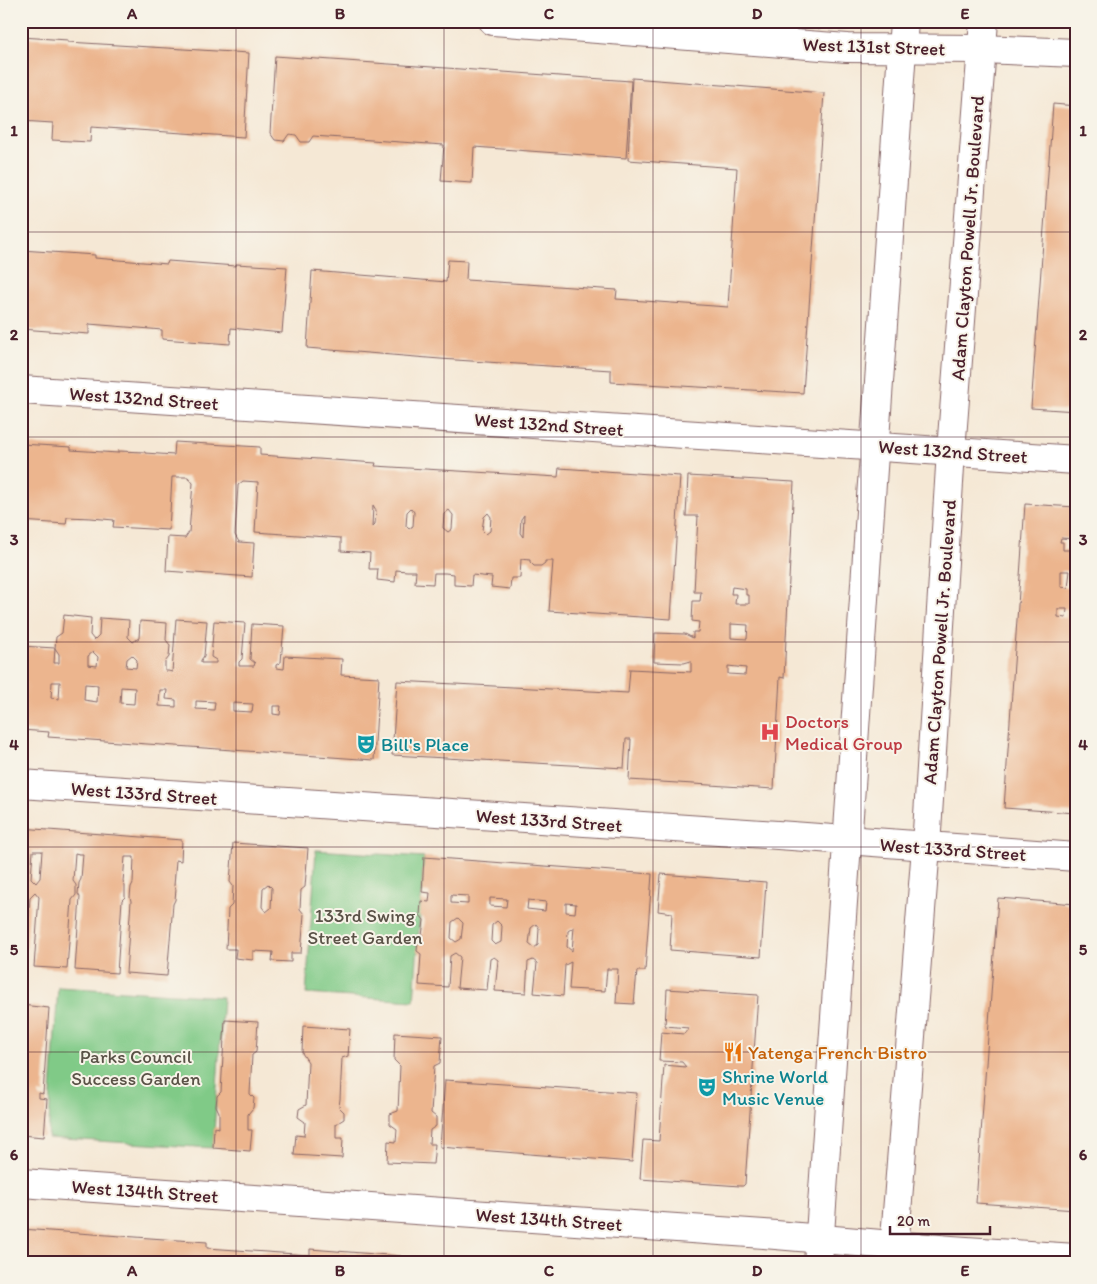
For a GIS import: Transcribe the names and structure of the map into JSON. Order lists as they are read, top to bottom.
{
  "streets": {
    "street": [
      "West 131st Street",
      "Adam Clayton Powell Jr. Boulevard",
      "West 132nd Street",
      "West 133rd Street",
      "West 134th Street"
    ]
  },
  "crossings": [
    ["West 131st Street", "Adam Clayton Powell Jr. Boulevard"],
    ["Adam Clayton Powell Jr. Boulevard", "West 132nd Street"],
    ["Adam Clayton Powell Jr. Boulevard", "West 133rd Street"],
    ["Adam Clayton Powell Jr. Boulevard", "West 134th Street"]
  ],
  "parks": ["133rd Swing Street Garden", "Parks Council Success Garden"],
  "places": {
    "hospital": ["Doctors Medical Group"],
    "theatre": ["Bill's Place", "Shrine World Music Venue"],
    "restaurant": ["Yatenga French Bistro"]
  },
  "scale_bar": "20 m",
  "grid": {
    "columns": [
      "A",
      "B",
      "C",
      "D",
      "E"
    ],
    "rows": [
      "1",
      "2",
      "3",
      "4",
      "5",
      "6"
    ]
  }
}
